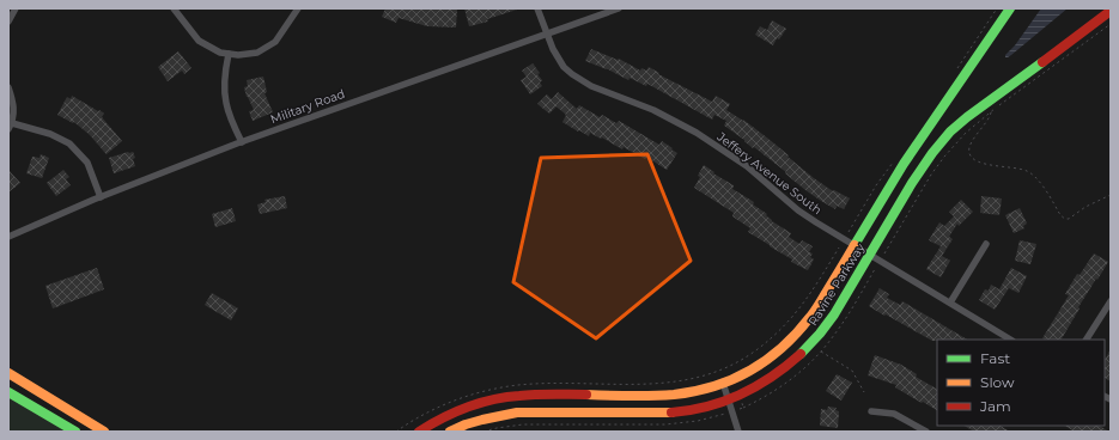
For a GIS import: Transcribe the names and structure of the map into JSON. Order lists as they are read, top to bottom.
{
  "streets": {
    "street": ["Military Road", "Jeffery Avenue South", "Ravine Parkway"]
  },
  "crossings": [
    ["Military Road", "Jeffery Avenue South"],
    ["Jeffery Avenue South", "Ravine Parkway"]
  ],
  "legend": ["Fast", "Slow", "Jam"]
}
